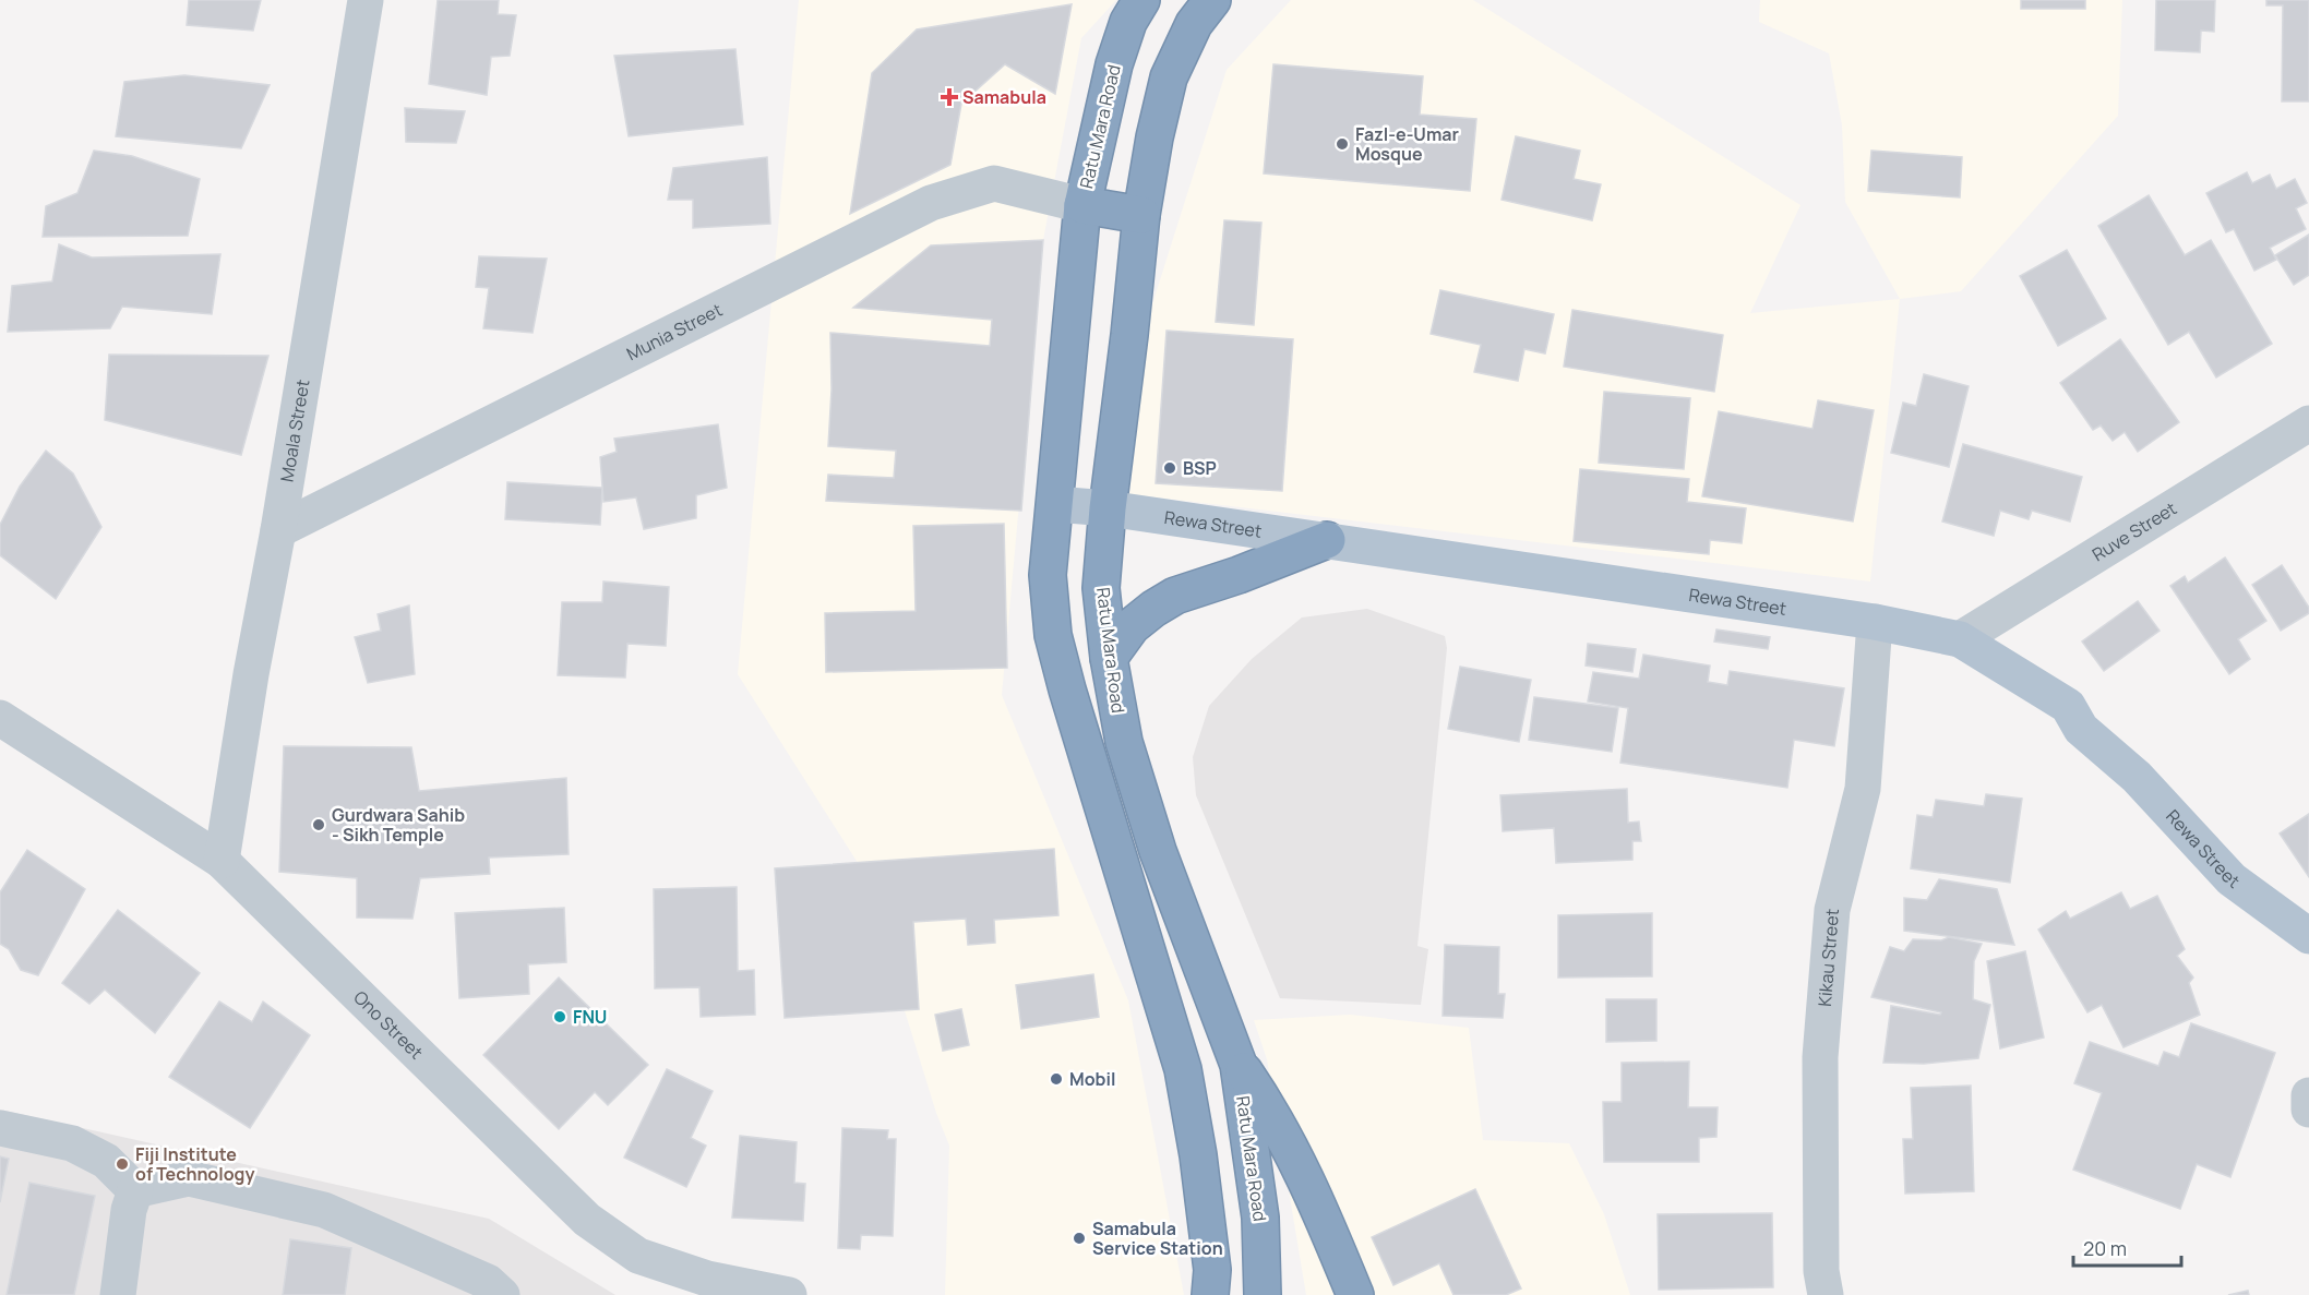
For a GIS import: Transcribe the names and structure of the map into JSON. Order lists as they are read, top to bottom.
{
  "streets": {
    "highway": ["Ratu Mara Road"],
    "main road": ["Rewa Street"],
    "street": [
      "Munia Street",
      "Moala Street",
      "Ruve Street",
      "Kikau Street",
      "Ono Street"
    ]
  },
  "crossings": [
    ["Ratu Mara Road", "Munia Street"],
    ["Ratu Mara Road", "Rewa Street"],
    ["Munia Street", "Moala Street"],
    ["Moala Street", "Ono Street"],
    ["Rewa Street", "Ruve Street"],
    ["Rewa Street", "Kikau Street"]
  ],
  "places": {
    "health": ["Samabula"],
    "other": [
      "Fazl-e-Umar Mosque",
      "BSP",
      "Gurdwara Sahib - Sikh Temple",
      "FNU",
      "Mobil",
      "Fiji Institute of Technology",
      "Samabula Service Station"
    ]
  },
  "scale_bar": "20 m"
}
